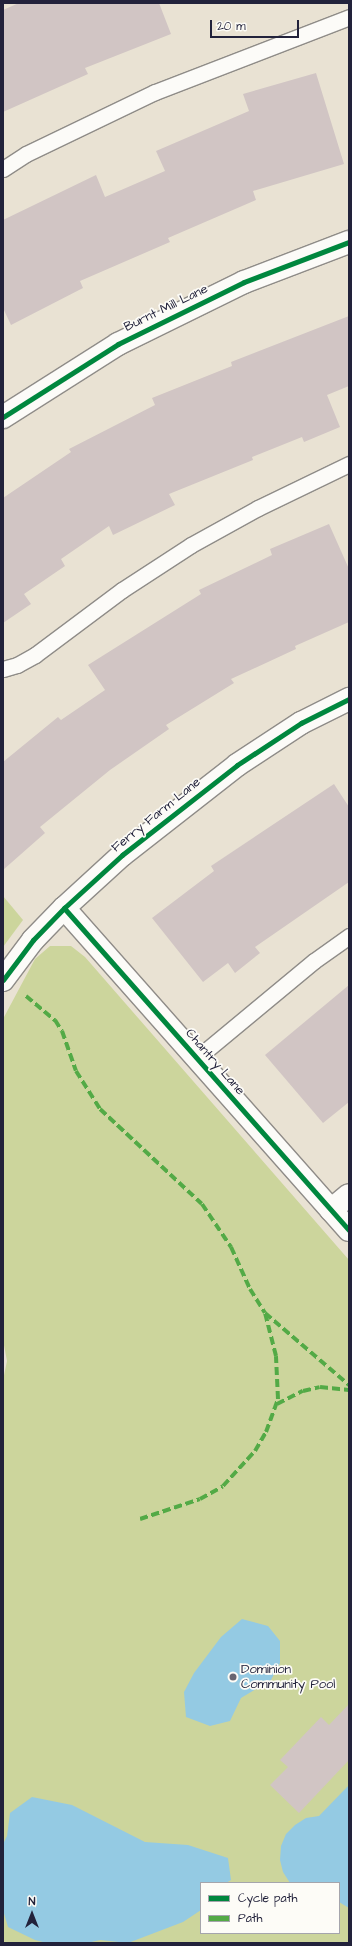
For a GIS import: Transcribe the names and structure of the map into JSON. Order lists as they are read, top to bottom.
{
  "streets": {
    "street": ["Burnt Mill Lane", "Ferry Farm Lane", "Chantry Lane"]
  },
  "crossings": [
    ["Ferry Farm Lane", "Chantry Lane"]
  ],
  "places": ["Dominion Community Pool"],
  "legend": ["Cycle path", "Path"],
  "scale_bar": "20 m",
  "north": "top"
}
